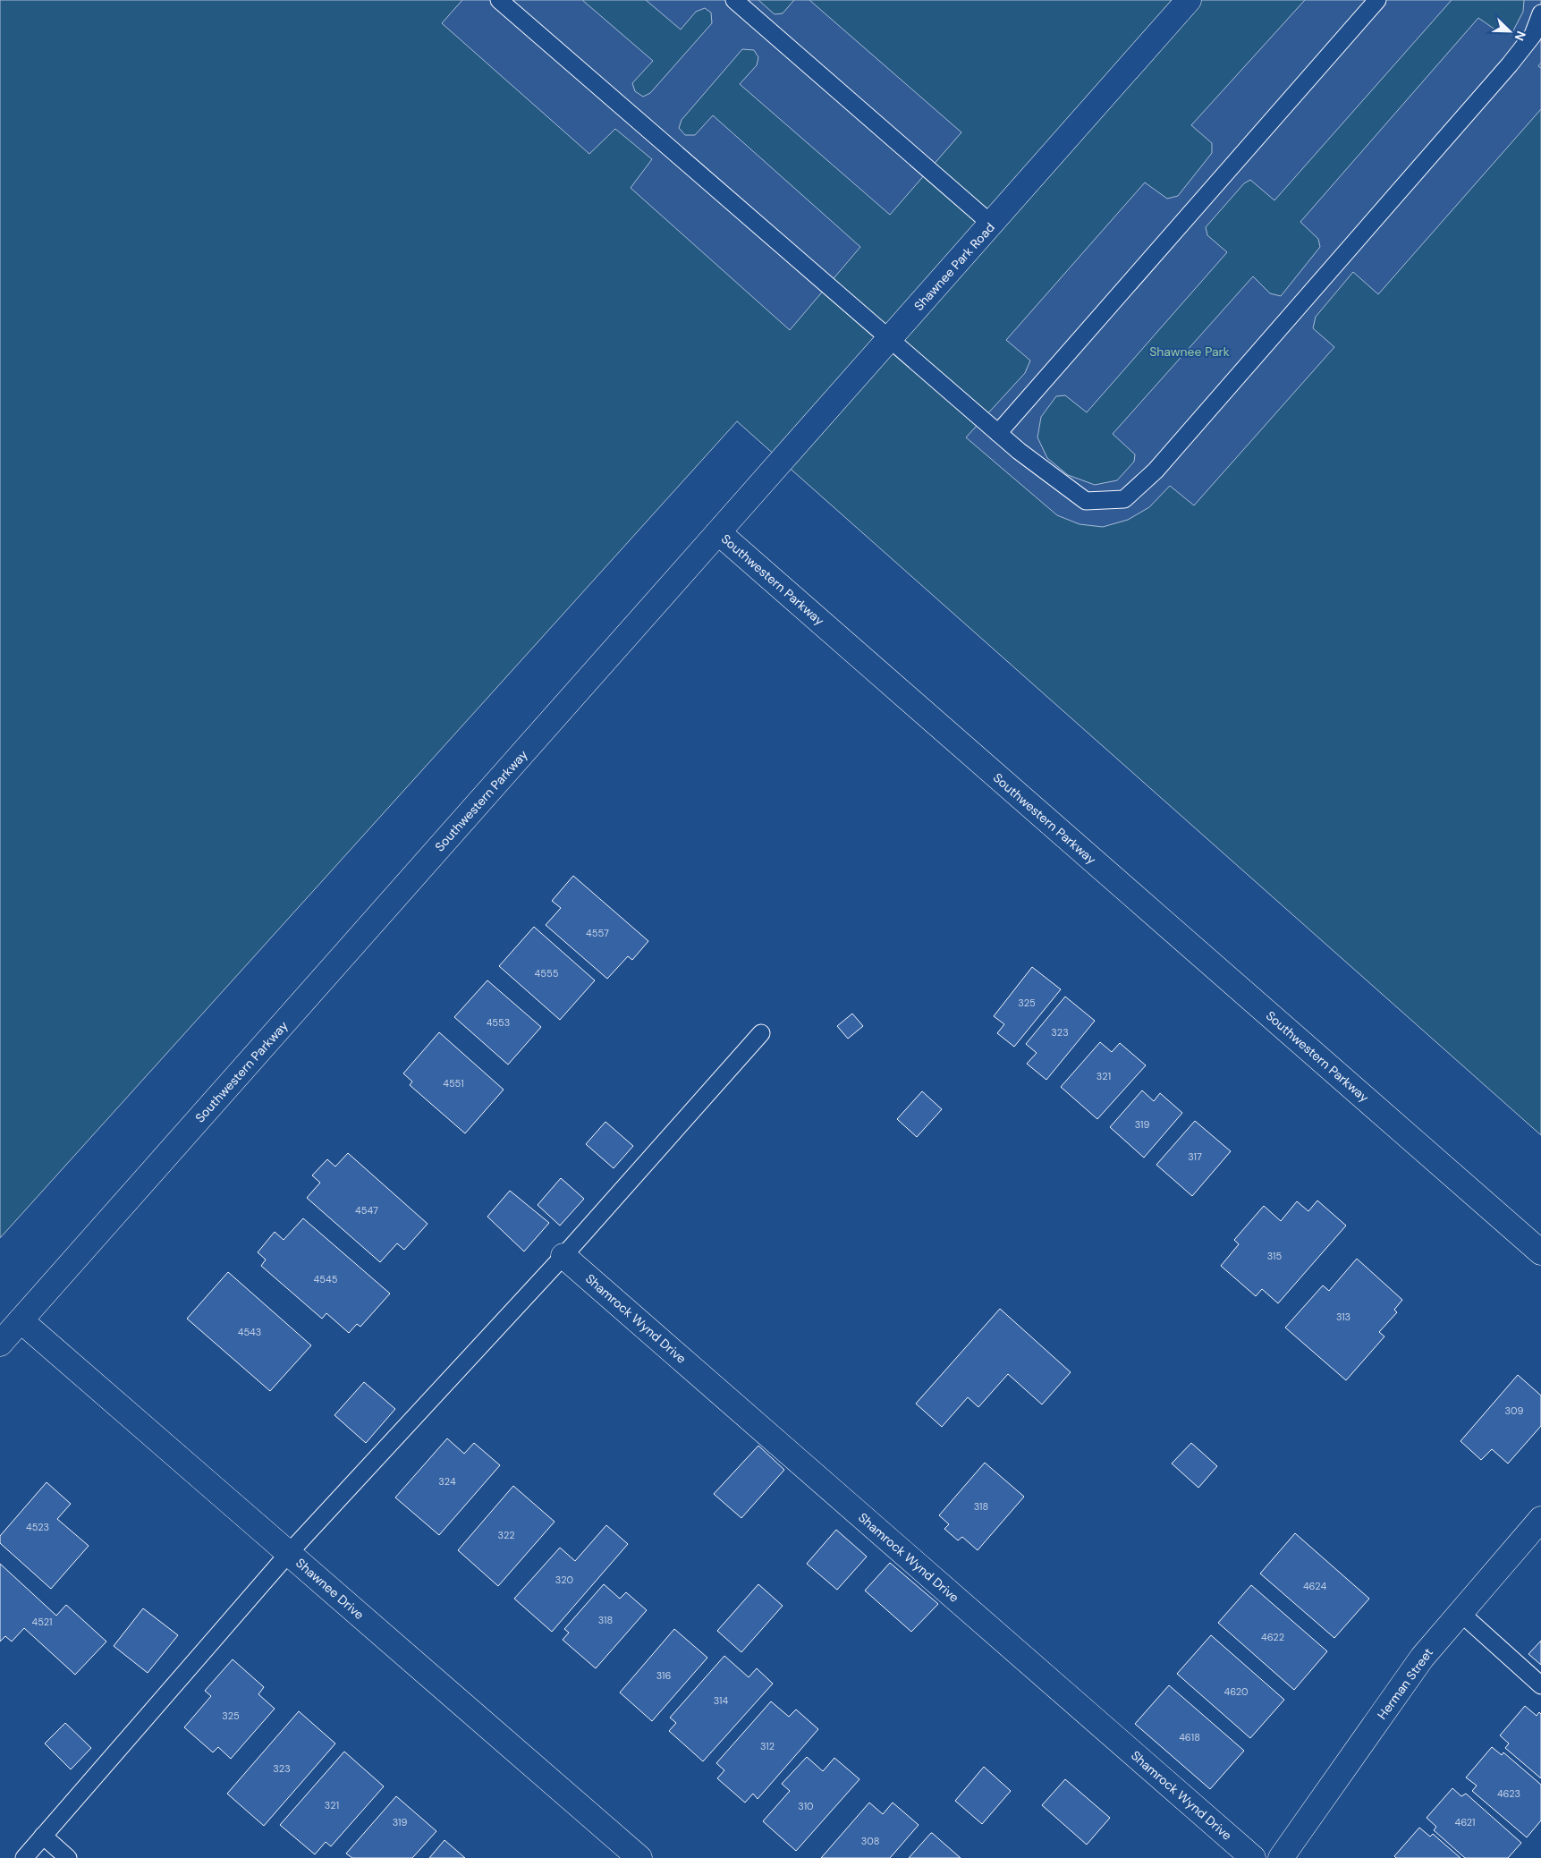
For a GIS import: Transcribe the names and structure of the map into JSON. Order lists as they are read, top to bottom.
{
  "streets": {
    "street": [
      "Shawnee Park Road",
      "Southwestern Parkway",
      "Shamrock Wynd Drive",
      "Shawnee Drive",
      "Herman Street"
    ]
  },
  "crossings": [
    ["Shawnee Park Road", "Southwestern Parkway"],
    ["Southwestern Parkway", "Shawnee Drive"]
  ],
  "parks": ["Shawnee Park"],
  "house_numbers": [
    "4557",
    "4555",
    "325",
    "4553",
    "323",
    "321",
    "4551",
    "319",
    "317",
    "4547",
    "315",
    "4545",
    "313",
    "4543",
    "309",
    "324",
    "318",
    "4523",
    "322",
    "320",
    "4624",
    "318",
    "4521",
    "4622",
    "316",
    "4620",
    "314",
    "325",
    "4618",
    "312",
    "323",
    "4623",
    "321",
    "310",
    "319",
    "4621",
    "308"
  ],
  "north": "bottom right"
}
